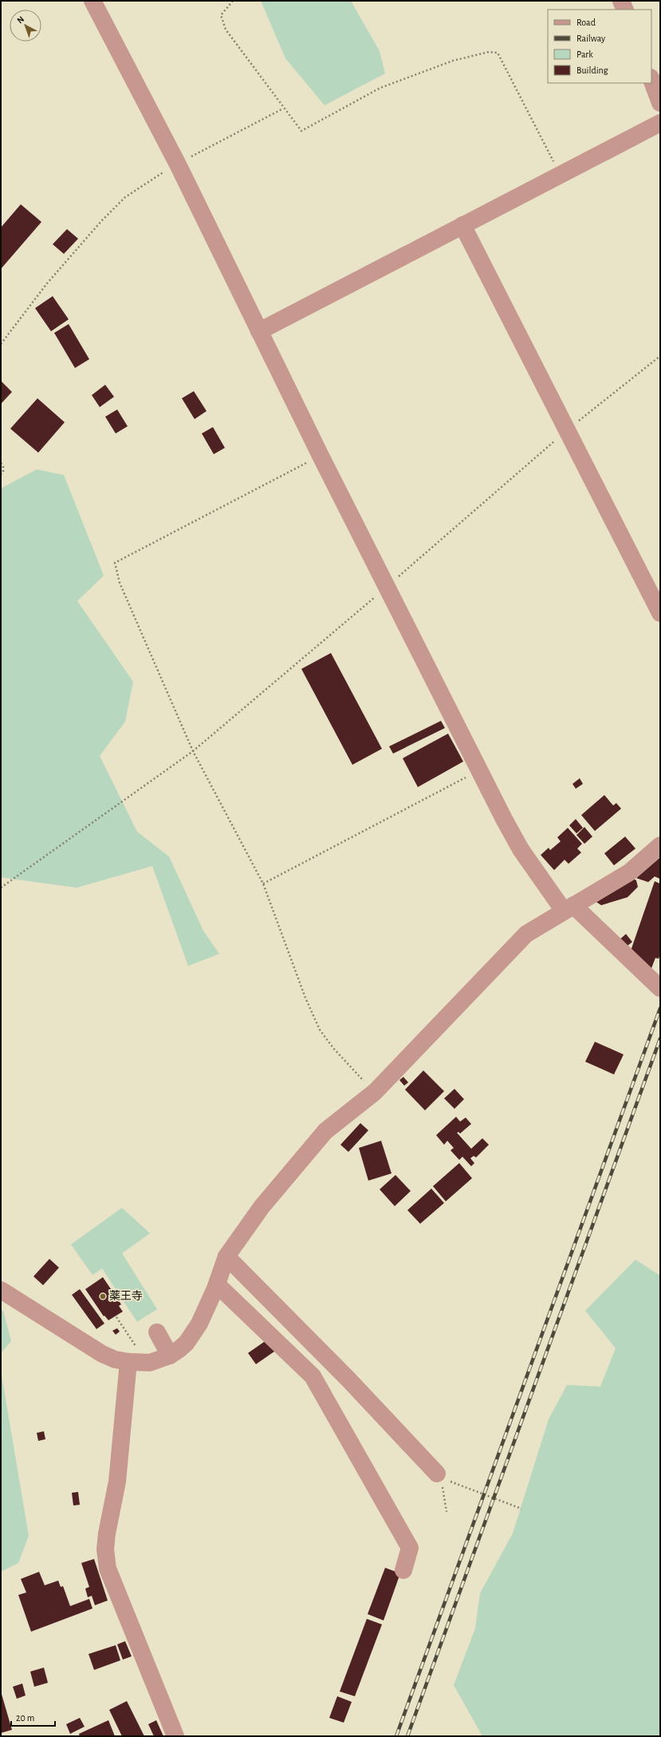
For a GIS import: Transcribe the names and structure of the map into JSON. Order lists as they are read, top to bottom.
{
  "places": ["薬王寺"],
  "legend": [
    "Road",
    "Railway",
    "Park",
    "Building"
  ],
  "scale_bar": "20 m",
  "north": "top left"
}
